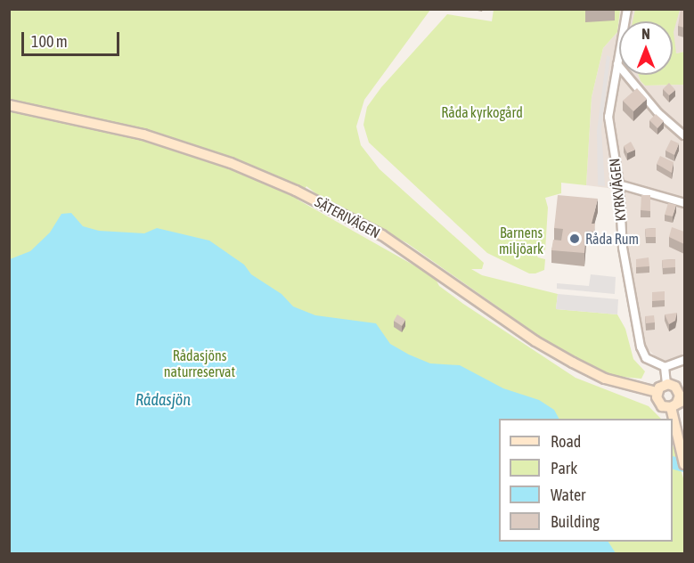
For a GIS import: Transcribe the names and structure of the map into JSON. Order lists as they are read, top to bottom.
{
  "streets": {
    "street": ["KYRKVÄGEN", "SÄTERIVÄGEN"]
  },
  "water": ["Rådasjön"],
  "parks": ["Råda kyrkogård", "Barnens miljöark", "Rådasjöns naturreservat"],
  "places": ["Råda Rum"],
  "legend": [
    "Road",
    "Park",
    "Water",
    "Building"
  ],
  "scale_bar": "100 m",
  "north": "top"
}
